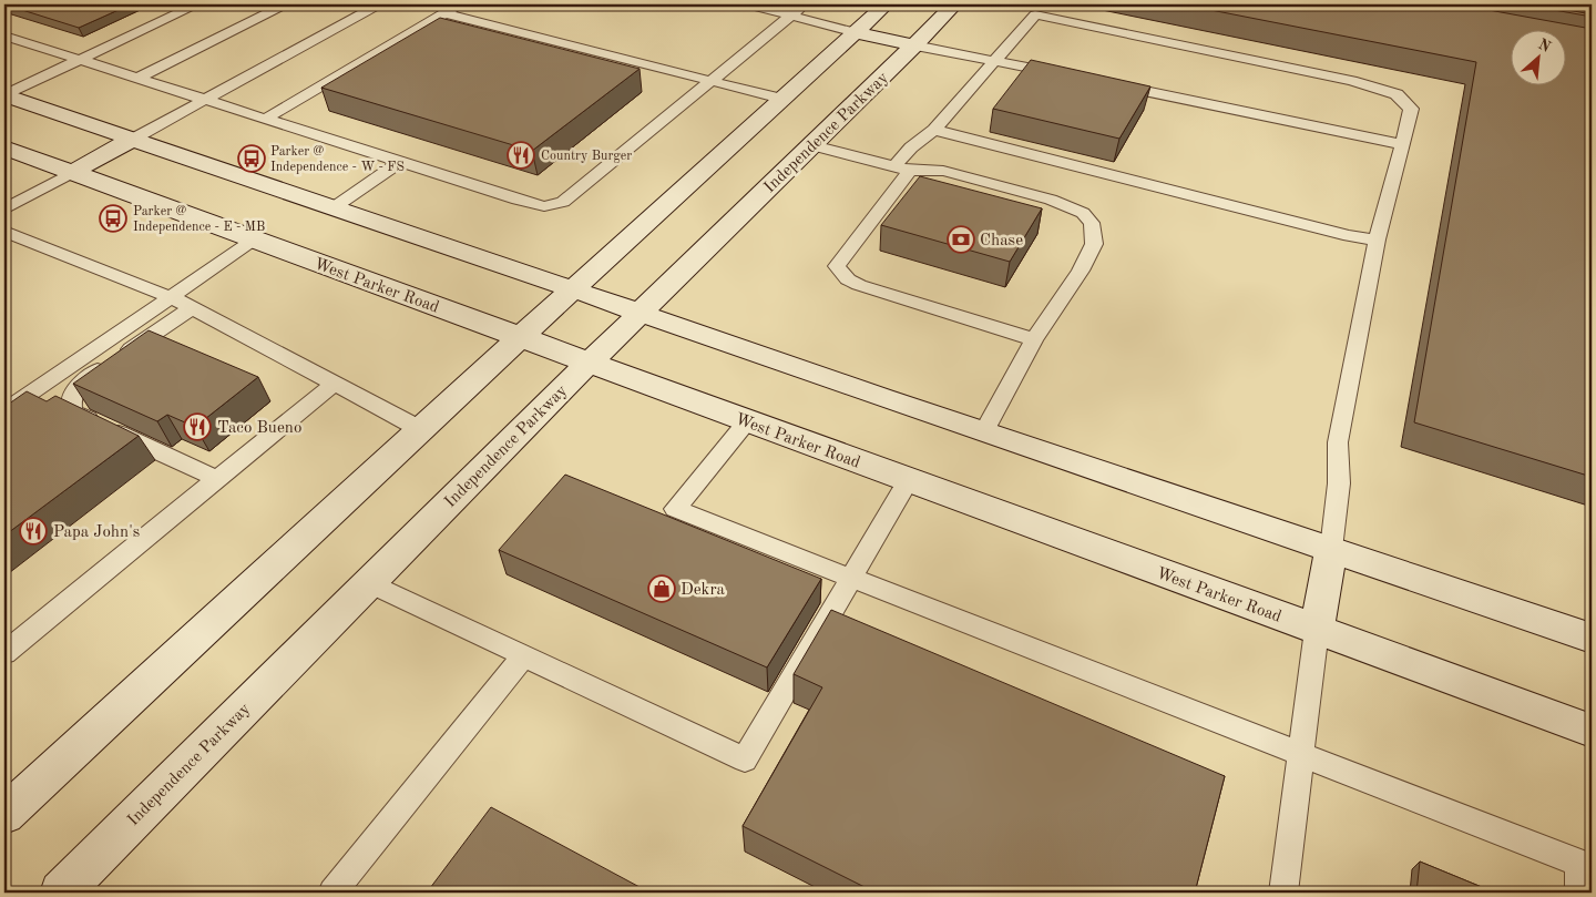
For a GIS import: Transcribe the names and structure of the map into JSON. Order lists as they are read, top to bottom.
{
  "streets": {
    "main road": ["Independence Parkway", "West Parker Road"]
  },
  "crossings": [
    ["Independence Parkway", "West Parker Road"]
  ],
  "places": {
    "restaurant": ["Country Burger", "Taco Bueno", "Papa John's"],
    "bus stop": ["Parker @ Independence - W - FS", "Parker @ Independence - E - MB"],
    "bank": ["Chase"],
    "shop": ["Dekra"]
  },
  "north": "top right"
}
